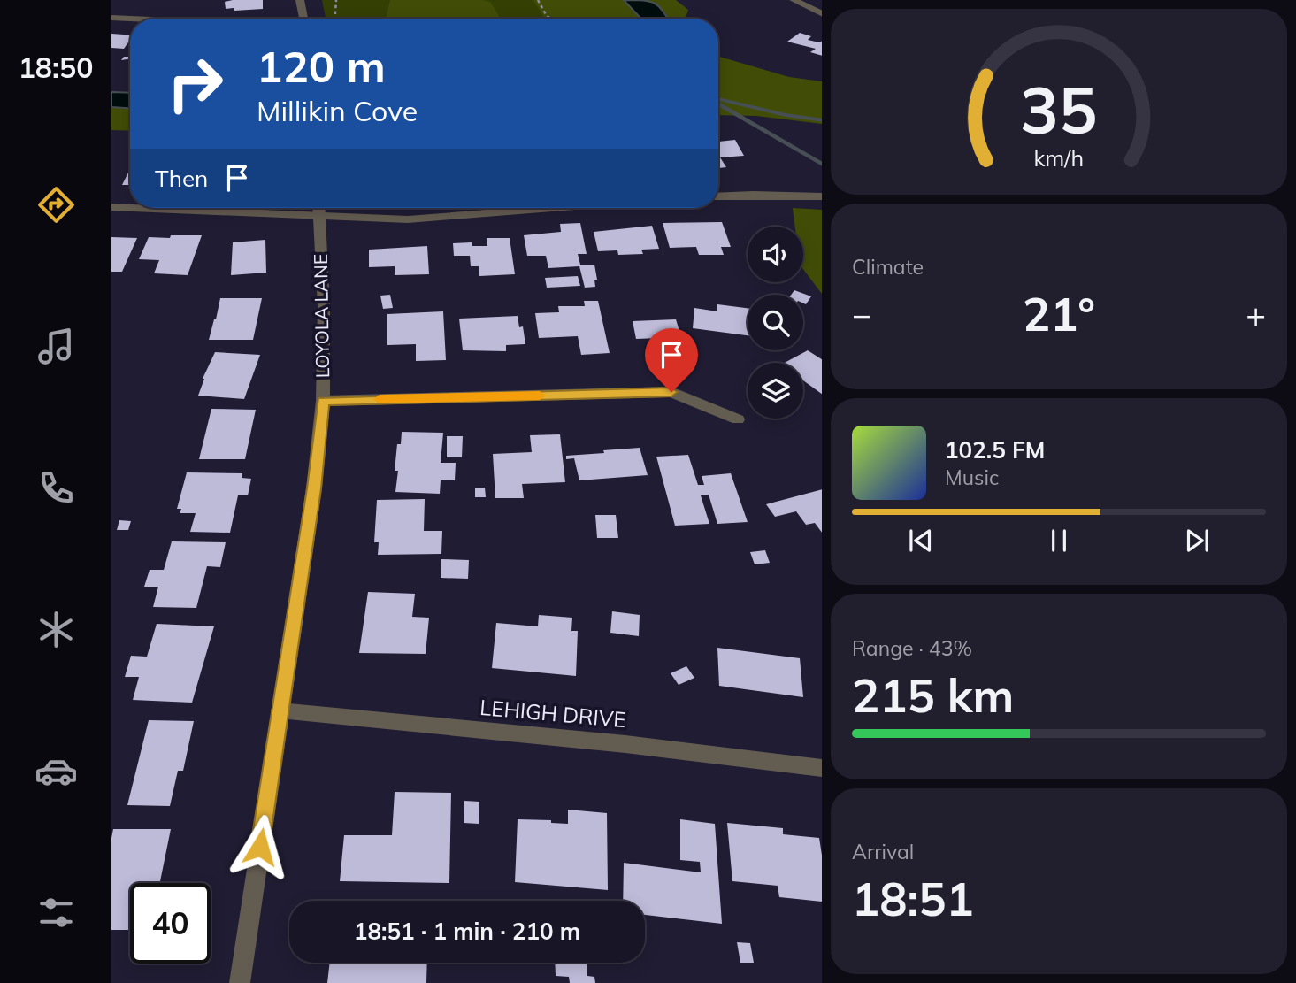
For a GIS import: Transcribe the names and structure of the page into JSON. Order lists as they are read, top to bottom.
{
  "streets": {
    "street": ["LOYOLA LANE", "LEHIGH DRIVE"]
  },
  "crossings": [
    ["LOYOLA LANE", "LEHIGH DRIVE"]
  ],
  "page": {
    "tabs": "18:50",
    "turn": ["120 m", "Millikin Cove"],
    "then": "Then",
    "tile": [
      "Climate",
      ["Range · 43%", "215 km"],
      ["Arrival", "18:51"]
    ],
    "heat": ["−", "21°", "+"],
    "song": ["102.5 FM", "Music"],
    "limit": "40",
    "trip": "18:51 · 1 min · 210 m",
    "gauge": ["35", "km/h"]
  }
}
